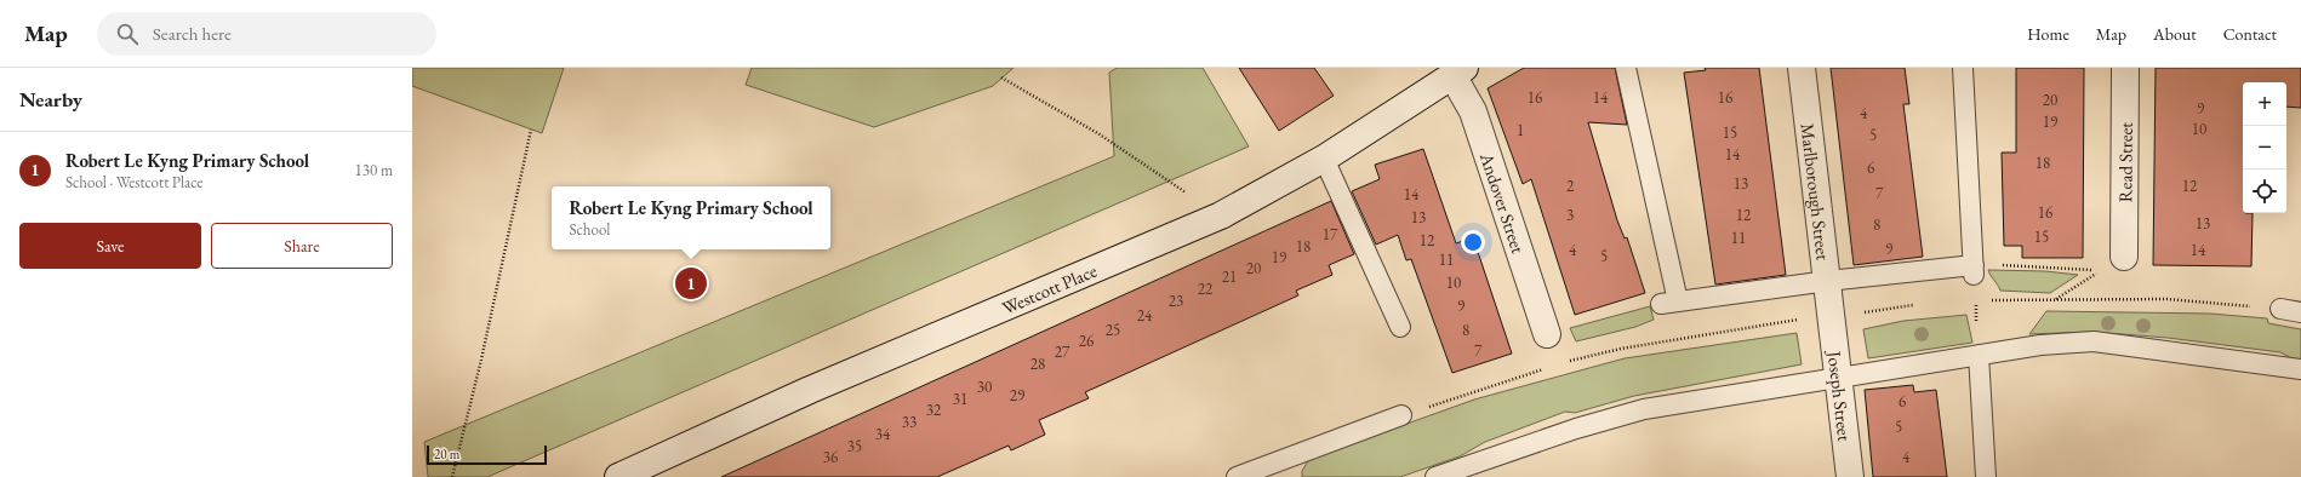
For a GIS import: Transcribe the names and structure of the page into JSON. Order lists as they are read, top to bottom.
{
  "streets": {
    "main road": [
      "Read Street",
      "Marlborough Street",
      "Andover Street",
      "Westcott Place",
      "Joseph Street"
    ]
  },
  "crossings": [
    ["Marlborough Street", "Joseph Street"],
    ["Andover Street", "Westcott Place"]
  ],
  "house_numbers": [
    "16",
    "14",
    "16",
    "20",
    "9",
    "4",
    "19",
    "10",
    "1",
    "15",
    "5",
    "14",
    "18",
    "6",
    "13",
    "2",
    "12",
    "7",
    "14",
    "16",
    "3",
    "12",
    "13",
    "13",
    "8",
    "17",
    "15",
    "11",
    "12",
    "18",
    "9",
    "4",
    "14",
    "5",
    "19",
    "11",
    "20",
    "21",
    "10",
    "22",
    "23",
    "9",
    "24",
    "25",
    "8",
    "26",
    "7",
    "27",
    "28",
    "30",
    "29",
    "31",
    "6",
    "32",
    "33",
    "5",
    "34",
    "35",
    "36",
    "4"
  ],
  "scale_bar": "20 m",
  "page": {
    "header": "Map",
    "search": "Search here",
    "nav": [
      "Home",
      "Map",
      "About",
      "Contact"
    ],
    "heading": "Nearby",
    "map_buttons": ["+", "−"],
    "list": [
      {
        "mark": "1",
        "name": "Robert Le Kyng Primary School",
        "note": "School · Westcott Place",
        "value": "130 m"
      }
    ],
    "popup": ["Robert Le Kyng Primary School", "School"],
    "buttons": ["Save", "Share"],
    "pins": "1",
    "scale": "20 m"
  }
}
